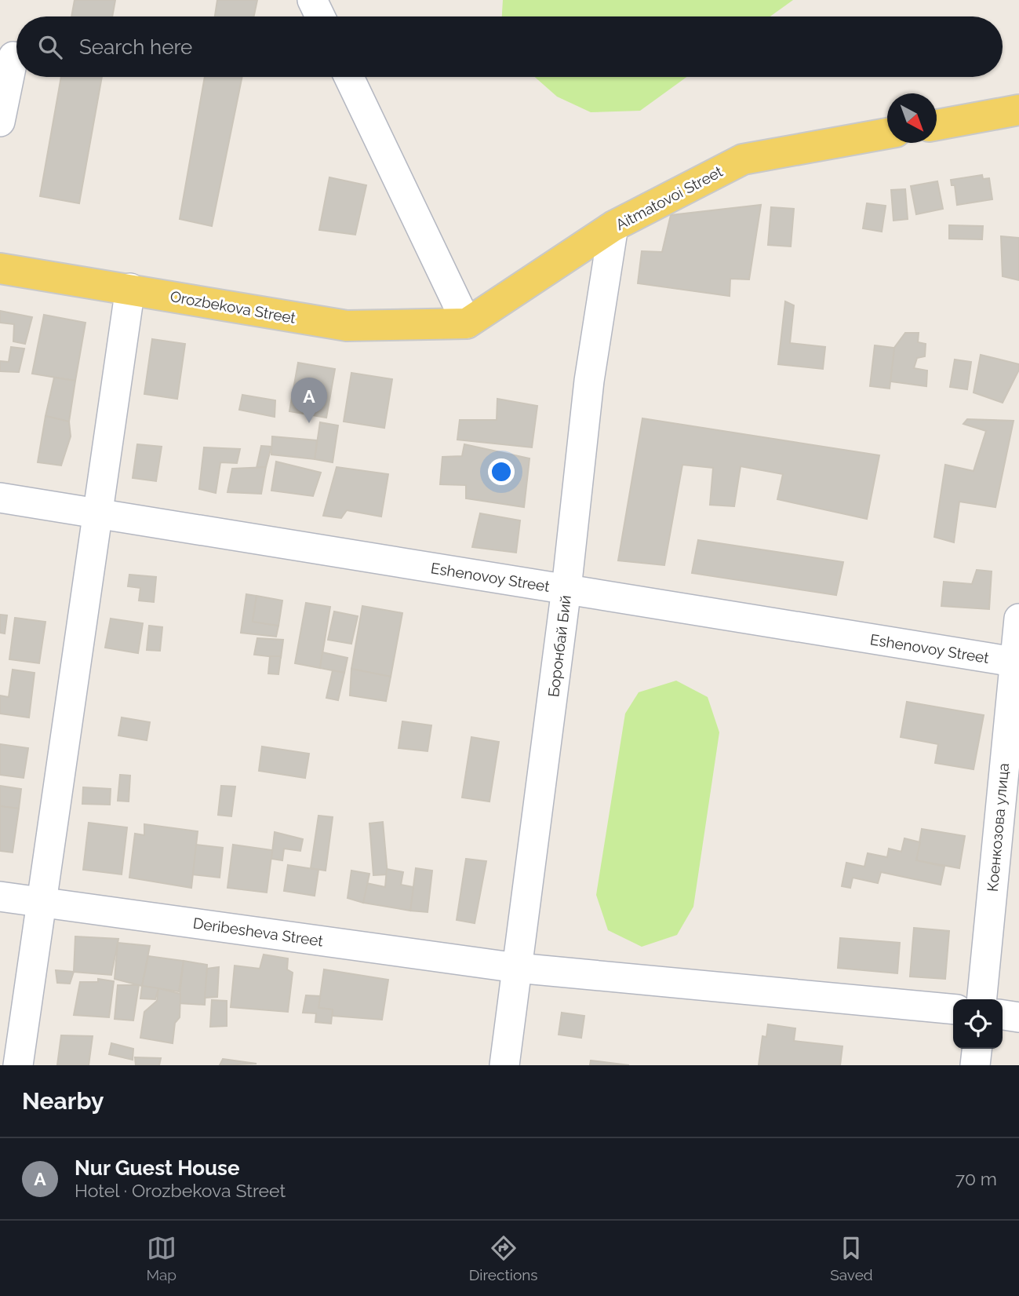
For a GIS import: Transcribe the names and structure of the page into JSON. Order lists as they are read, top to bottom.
{
  "streets": {
    "main road": ["Aitmatovoi Street", "Orozbekova Street"],
    "street": [
      "Eshenovoy Street",
      "Боронбай Бий",
      "Коенкозова улица",
      "Deribesheva Street"
    ]
  },
  "crossings": [
    ["Aitmatovoi Street", "Orozbekova Street"],
    ["Aitmatovoi Street", "Боронбай Бий"],
    ["Eshenovoy Street", "Боронбай Бий"],
    ["Eshenovoy Street", "Коенкозова улица"],
    ["Боронбай Бий", "Deribesheva Street"]
  ],
  "north": "bottom right",
  "page": {
    "search": "Search here",
    "pins": "A",
    "heading": "Nearby",
    "list": [
      {
        "mark": "A",
        "name": "Nur Guest House",
        "note": "Hotel · Orozbekova Street",
        "value": "70 m"
      }
    ],
    "nav": ["Map", "Directions", "Saved"]
  }
}
